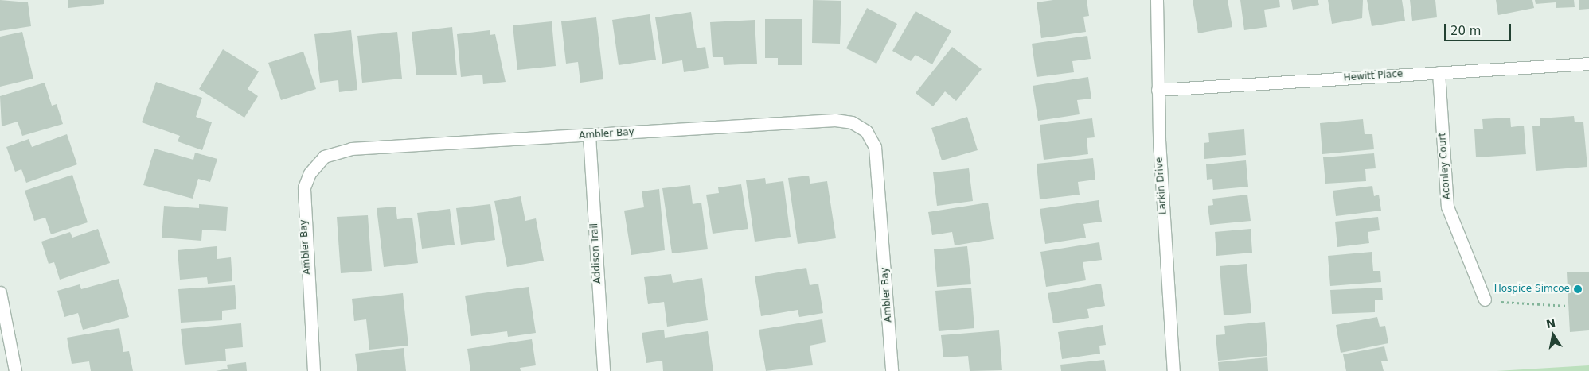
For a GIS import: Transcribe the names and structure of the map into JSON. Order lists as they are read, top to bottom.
{
  "streets": {
    "street": [
      "Hewitt Place",
      "Ambler Bay",
      "Aconley Court",
      "Larkin Drive",
      "Addison Trail"
    ]
  },
  "crossings": [
    ["Hewitt Place", "Aconley Court"],
    ["Hewitt Place", "Larkin Drive"],
    ["Ambler Bay", "Addison Trail"]
  ],
  "places": ["Hospice Simcoe"],
  "scale_bar": "20 m",
  "north": "top"
}
